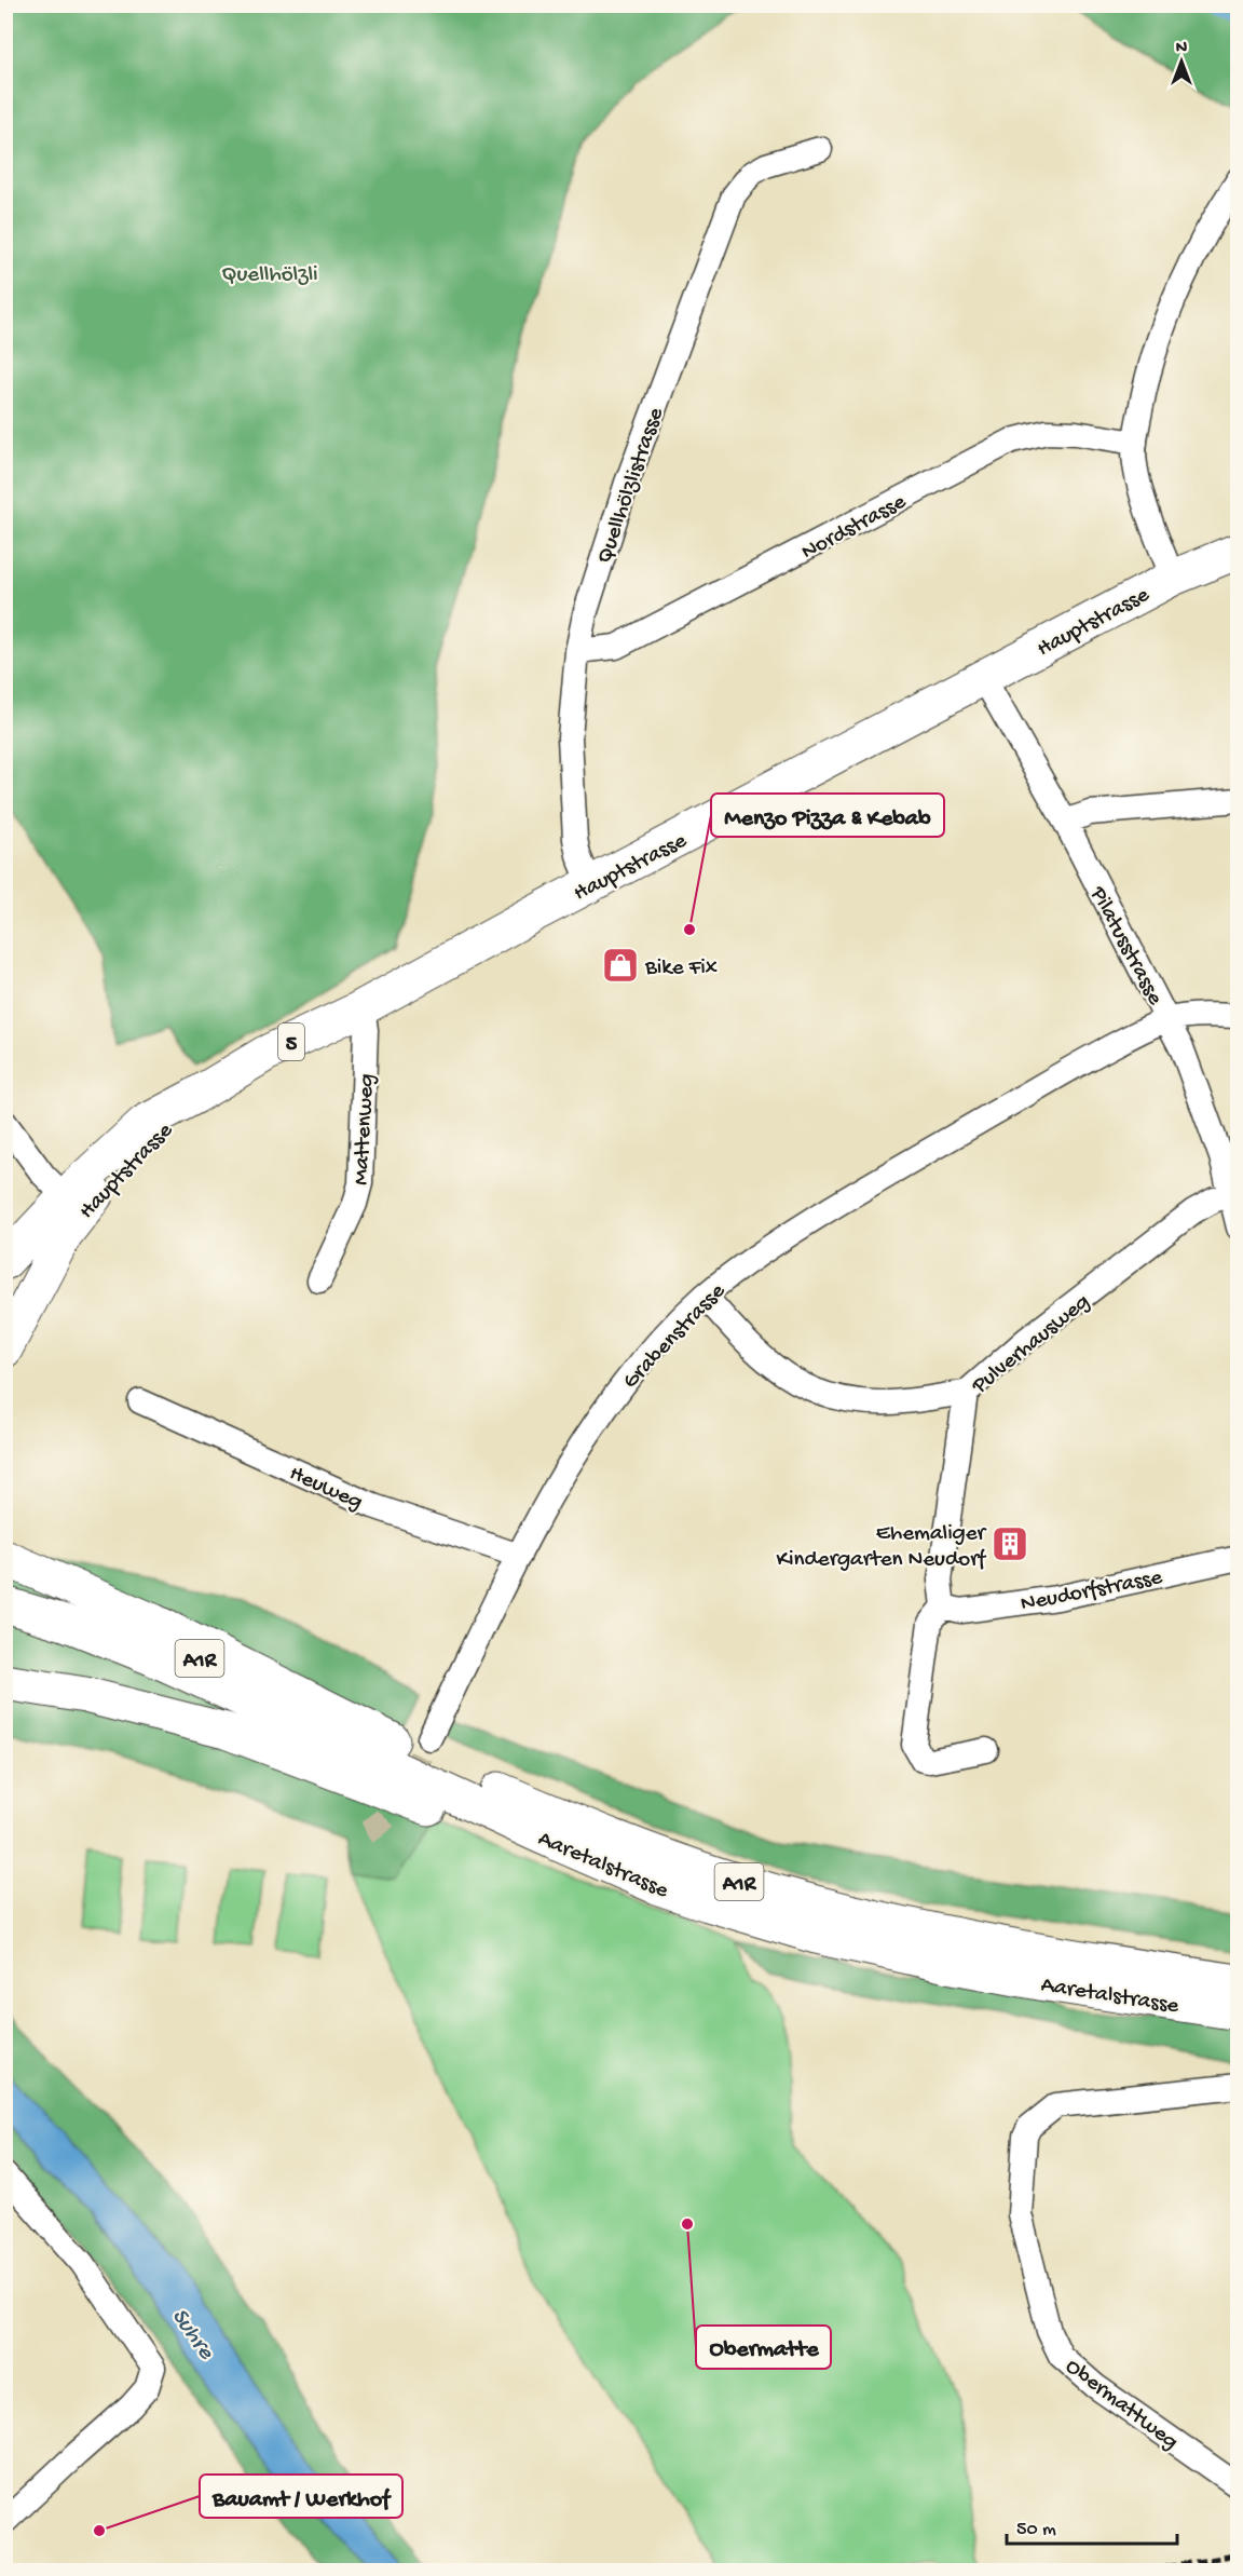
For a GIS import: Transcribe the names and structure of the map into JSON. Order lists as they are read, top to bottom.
{
  "streets": {
    "main road": [
      "Hauptstrasse",
      "5",
      "A1R",
      "Aaretalstrasse"
    ],
    "street": [
      "Quellhölzlistrasse",
      "Nordstrasse",
      "Pilatusstrasse",
      "Mattenweg",
      "Grabenstrasse",
      "Pulverhausweg",
      "Heuweg",
      "Neudorfstrasse",
      "Obermattweg"
    ]
  },
  "crossings": [
    ["Quellhölzlistrasse", "Nordstrasse"],
    ["Quellhölzlistrasse", "Hauptstrasse"],
    ["Hauptstrasse", "Pilatusstrasse"],
    ["Hauptstrasse", "Mattenweg"],
    ["Pilatusstrasse", "Grabenstrasse"],
    ["Pilatusstrasse", "Pulverhausweg"],
    ["Grabenstrasse", "Heuweg"],
    ["Pulverhausweg", "Neudorfstrasse"]
  ],
  "water": ["Suhre"],
  "parks": ["Quellhölzli"],
  "places": {
    "other": ["Menzo Pizza & Kebab", "Obermatte", "Bauamt / Werkhof"],
    "shop": ["Bike Fix"],
    "building": ["Ehemaliger Kindergarten Neudorf"]
  },
  "scale_bar": "50 m",
  "north": "top"
}
